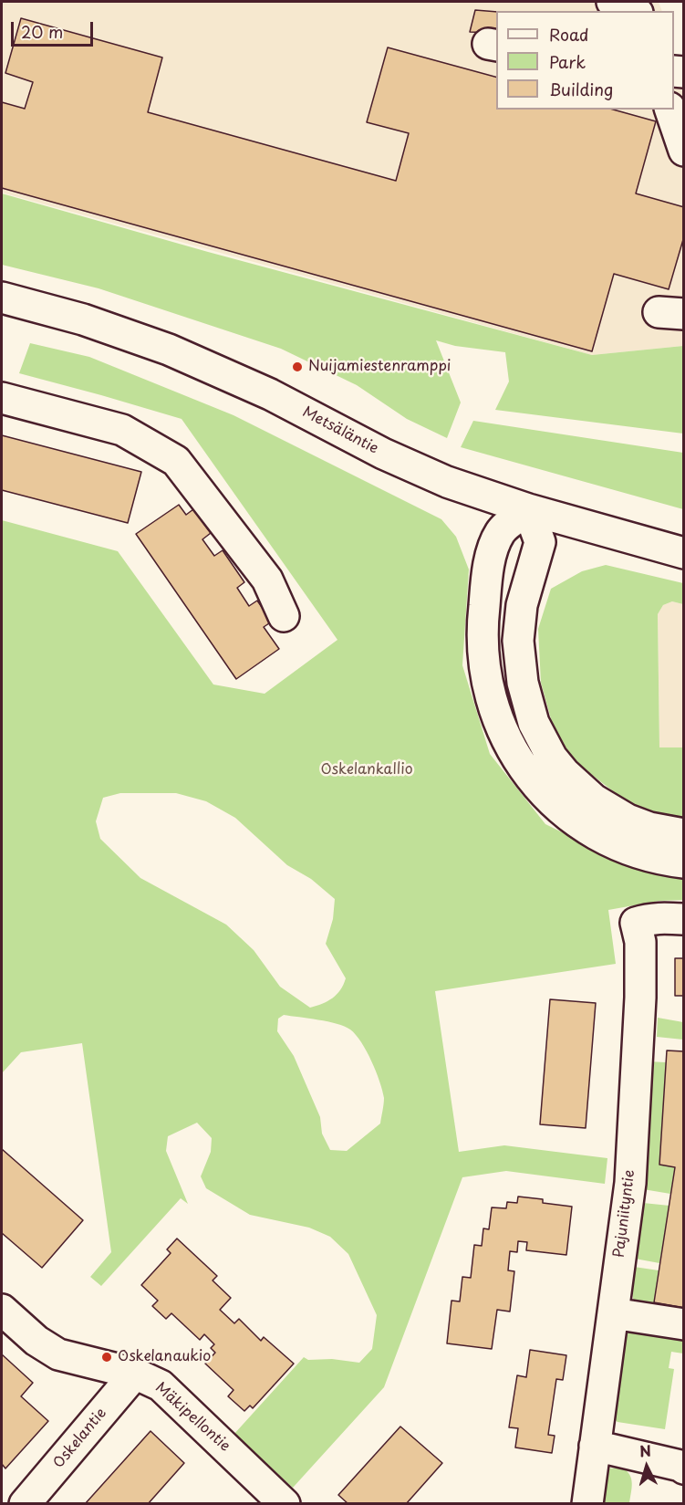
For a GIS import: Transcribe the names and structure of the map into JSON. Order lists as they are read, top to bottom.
{
  "streets": {
    "main road": [
      "Metsäläntie",
      "Pajuniityntie",
      "Mäkipellontie",
      "Oskelantie"
    ]
  },
  "crossings": [
    ["Mäkipellontie", "Oskelantie"]
  ],
  "parks": ["Oskelankallio"],
  "places": ["Nuijamiestenramppi", "Oskelanaukio"],
  "legend": ["Road", "Park", "Building"],
  "scale_bar": "20 m",
  "north": "top"
}
